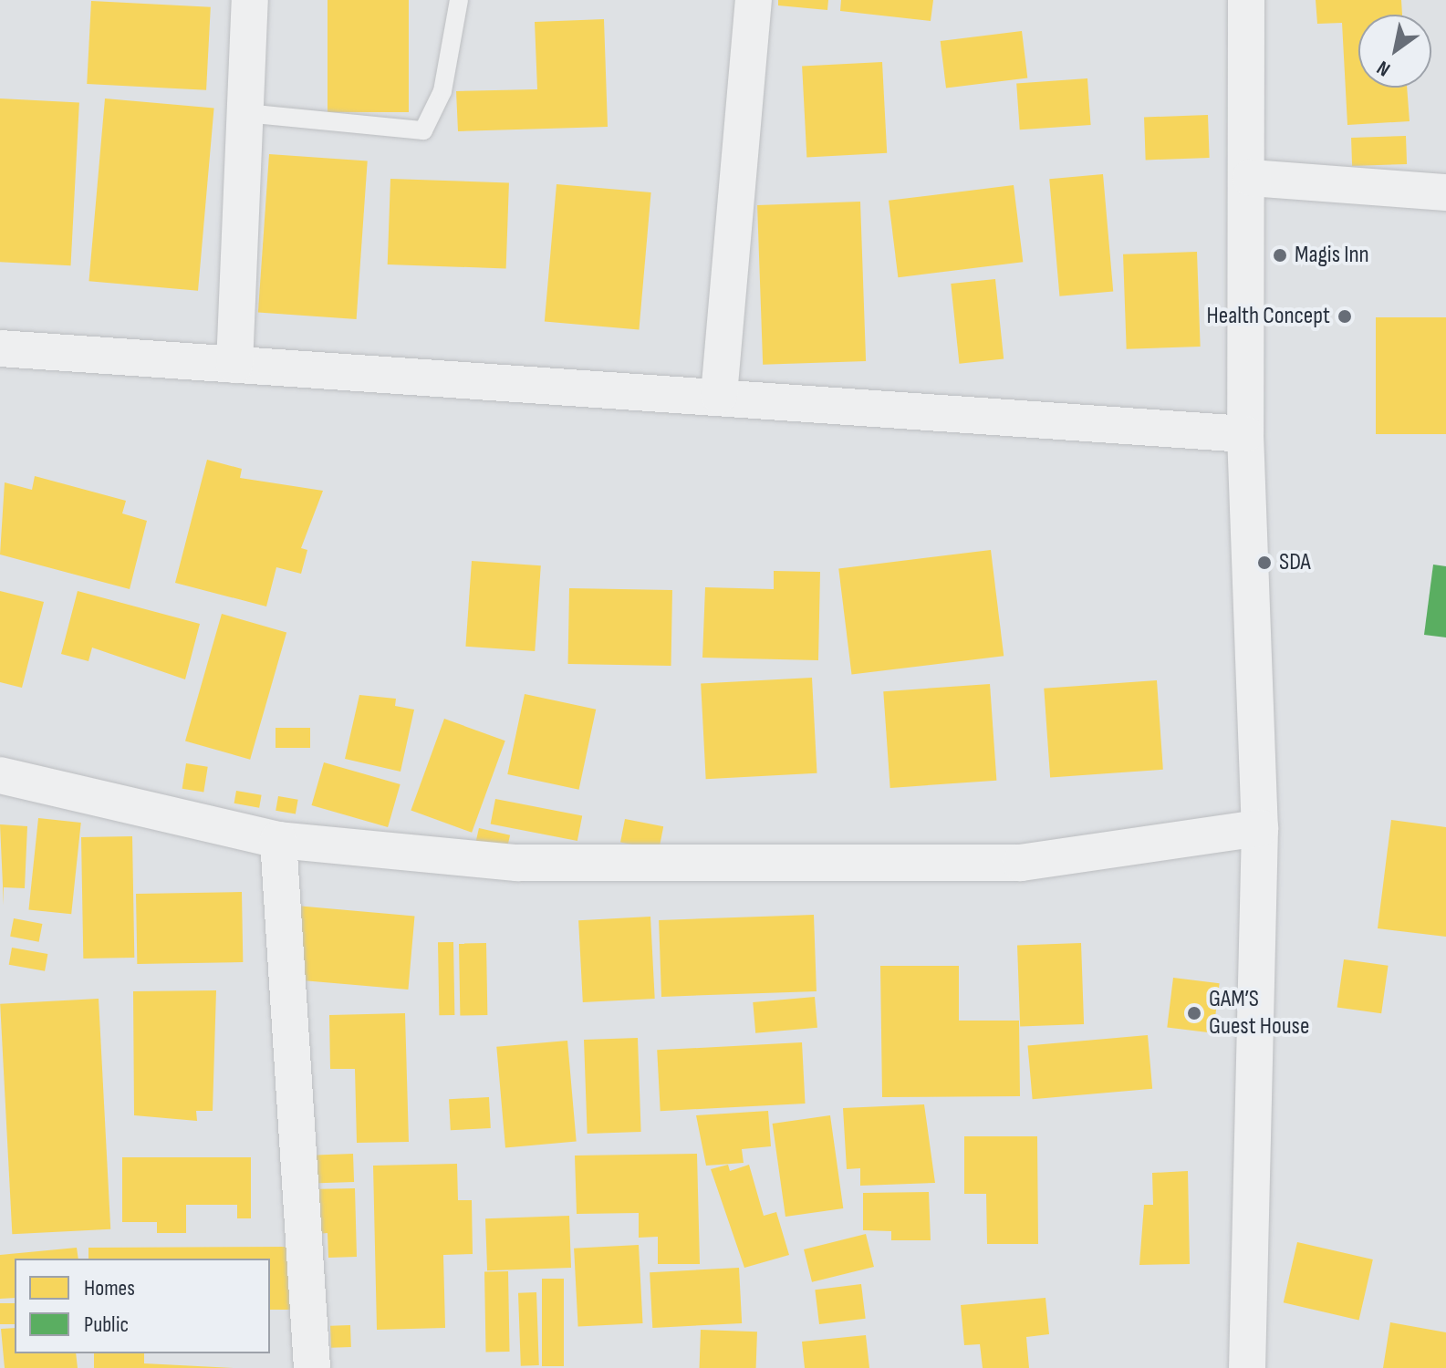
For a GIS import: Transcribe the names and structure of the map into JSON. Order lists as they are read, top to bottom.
{
  "places": [
    "Magis Inn",
    "Health Concept",
    "SDA",
    "GAM’S Guest House"
  ],
  "legend": ["Homes", "Public"],
  "north": "bottom left"
}
